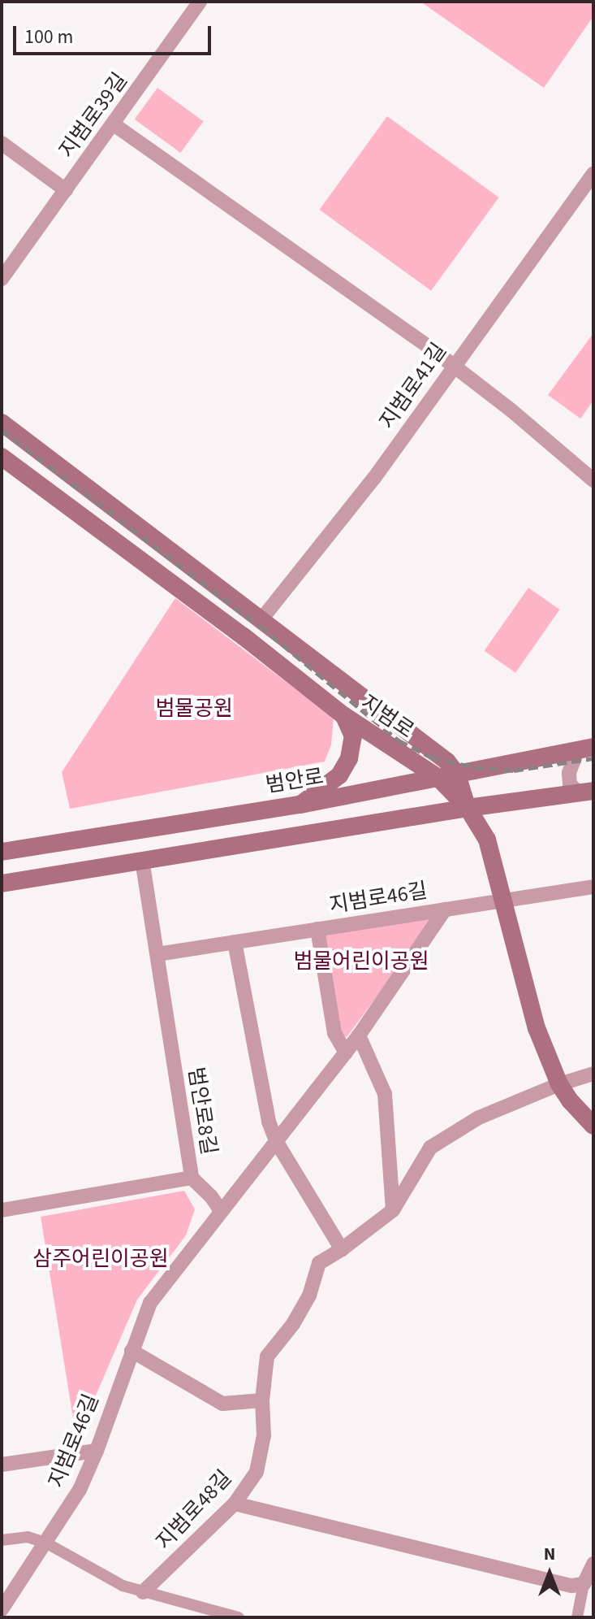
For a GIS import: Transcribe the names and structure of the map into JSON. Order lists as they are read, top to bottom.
{
  "streets": {
    "main road": ["지범로", "범안로"],
    "street": [
      "지범로39길",
      "지범로41길",
      "지범로46길",
      "범안로8길",
      "지범로48길"
    ]
  },
  "crossings": [
    ["지범로", "범안로"],
    ["지범로", "지범로46길"],
    ["지범로", "지범로48길"],
    ["지범로46길", "범안로8길"]
  ],
  "parks": ["범물공원", "범물어린이공원", "삼주어린이공원"],
  "scale_bar": "100 m",
  "north": "top"
}
